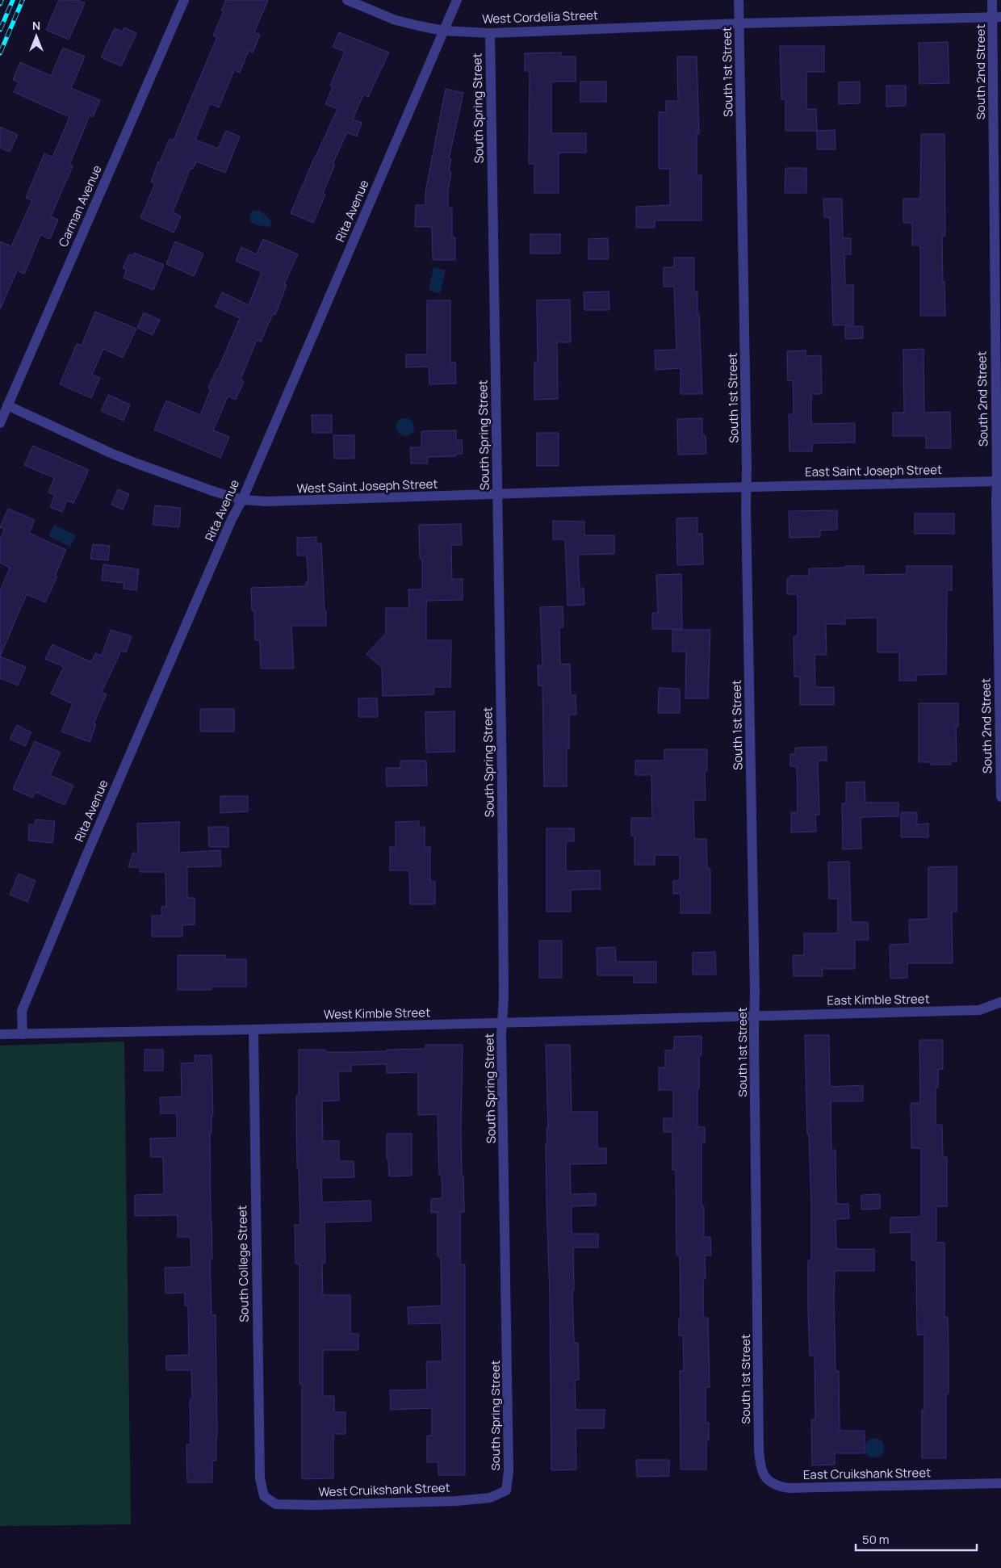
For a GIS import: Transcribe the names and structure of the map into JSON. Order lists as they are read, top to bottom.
{
  "streets": {
    "street": [
      "West Cordelia Street",
      "South 1st Street",
      "South 2nd Street",
      "South Spring Street",
      "Carman Avenue",
      "Rita Avenue",
      "East Saint Joseph Street",
      "West Saint Joseph Street",
      "East Kimble Street",
      "West Kimble Street",
      "South College Street",
      "East Cruikshank Street",
      "West Cruikshank Street"
    ]
  },
  "crossings": [
    ["West Cordelia Street", "South 1st Street"],
    ["West Cordelia Street", "South 2nd Street"],
    ["West Cordelia Street", "South Spring Street"],
    ["West Cordelia Street", "Rita Avenue"],
    ["South 1st Street", "East Saint Joseph Street"],
    ["South 1st Street", "West Saint Joseph Street"],
    ["South 1st Street", "East Kimble Street"],
    ["South 1st Street", "West Kimble Street"],
    ["South 1st Street", "East Cruikshank Street"],
    ["South 2nd Street", "East Saint Joseph Street"],
    ["South Spring Street", "West Saint Joseph Street"],
    ["South Spring Street", "West Kimble Street"],
    ["South Spring Street", "West Cruikshank Street"],
    ["Carman Avenue", "West Saint Joseph Street"],
    ["Rita Avenue", "West Saint Joseph Street"],
    ["Rita Avenue", "West Kimble Street"],
    ["East Saint Joseph Street", "West Saint Joseph Street"],
    ["East Kimble Street", "West Kimble Street"],
    ["West Kimble Street", "South College Street"],
    ["South College Street", "West Cruikshank Street"]
  ],
  "scale_bar": "50 m",
  "north": "top"
}
